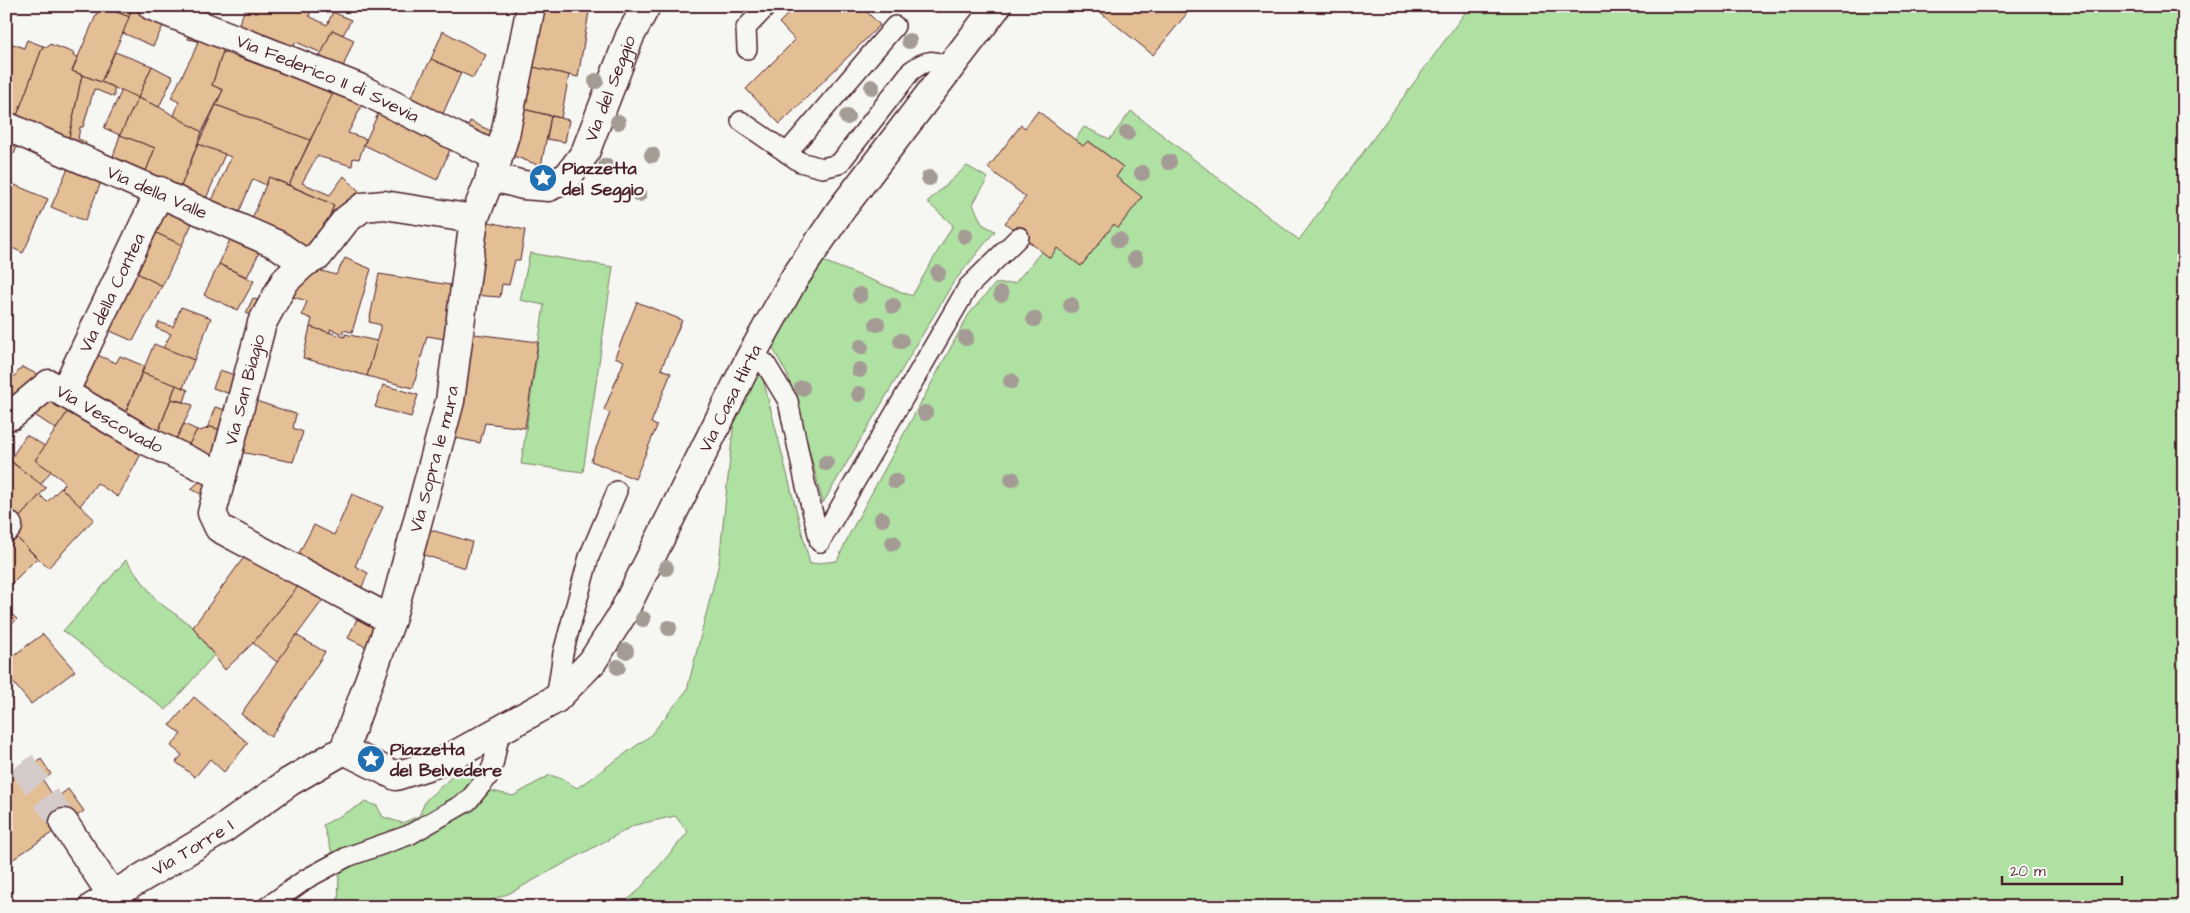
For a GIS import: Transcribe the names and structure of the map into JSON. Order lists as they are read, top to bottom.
{
  "streets": {
    "street": [
      "Via Federico II di Svevia",
      "Via del Seggio",
      "Via della Valle",
      "Via della Contea",
      "Via San Biagio",
      "Via Casa Hirta",
      "Via Vescovado",
      "Via Sopra le mura",
      "Via Torre I"
    ]
  },
  "crossings": [
    ["Via Federico II di Svevia", "Via del Seggio"],
    ["Via Federico II di Svevia", "Via Sopra le mura"],
    ["Via del Seggio", "Via Sopra le mura"],
    ["Via della Valle", "Via della Contea"],
    ["Via della Valle", "Via San Biagio"],
    ["Via della Contea", "Via Vescovado"],
    ["Via San Biagio", "Via Vescovado"],
    ["Via San Biagio", "Via Sopra le mura"],
    ["Via Casa Hirta", "Via Sopra le mura"],
    ["Via Casa Hirta", "Via Torre I"],
    ["Via Sopra le mura", "Via Torre I"]
  ],
  "places": {
    "place": ["Piazzetta del Seggio", "Piazzetta del Belvedere"]
  },
  "scale_bar": "20 m"
}
